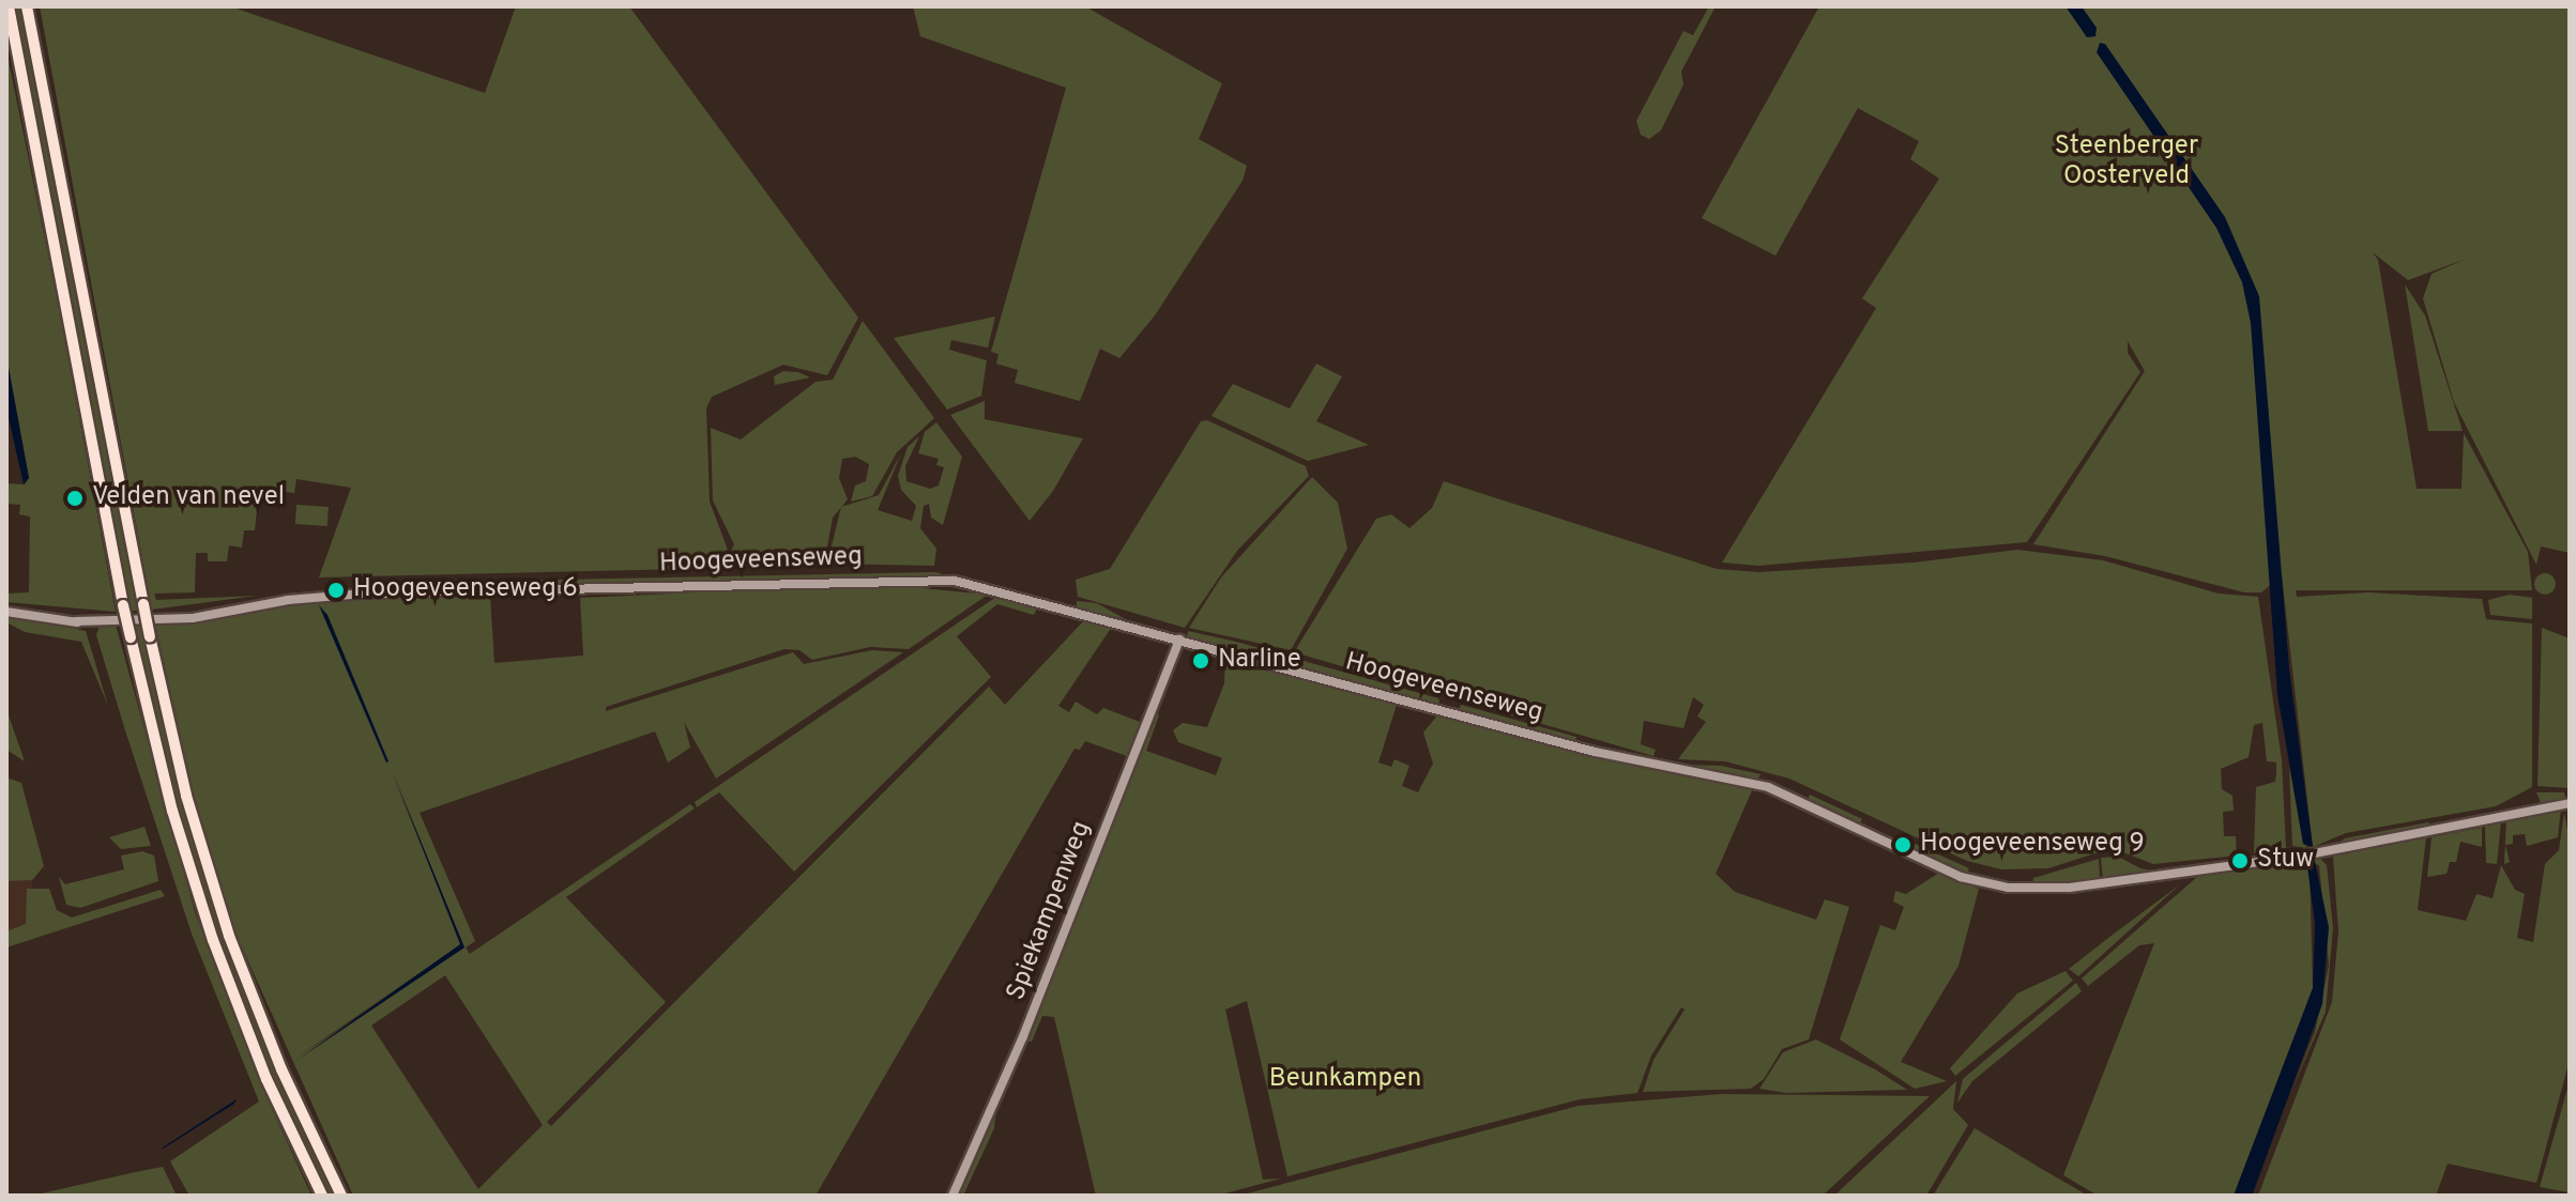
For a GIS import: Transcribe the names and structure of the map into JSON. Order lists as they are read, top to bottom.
{
  "streets": {
    "main road": ["Hoogeveenseweg", "Spiekampenweg"]
  },
  "crossings": [
    ["Hoogeveenseweg", "Spiekampenweg"]
  ],
  "parks": ["Steenberger Oosterveld", "Beunkampen"],
  "places": [
    "Velden van nevel",
    "Hoogeveenseweg 6",
    "Narline",
    "Hoogeveenseweg 9",
    "Stuw"
  ]
}
